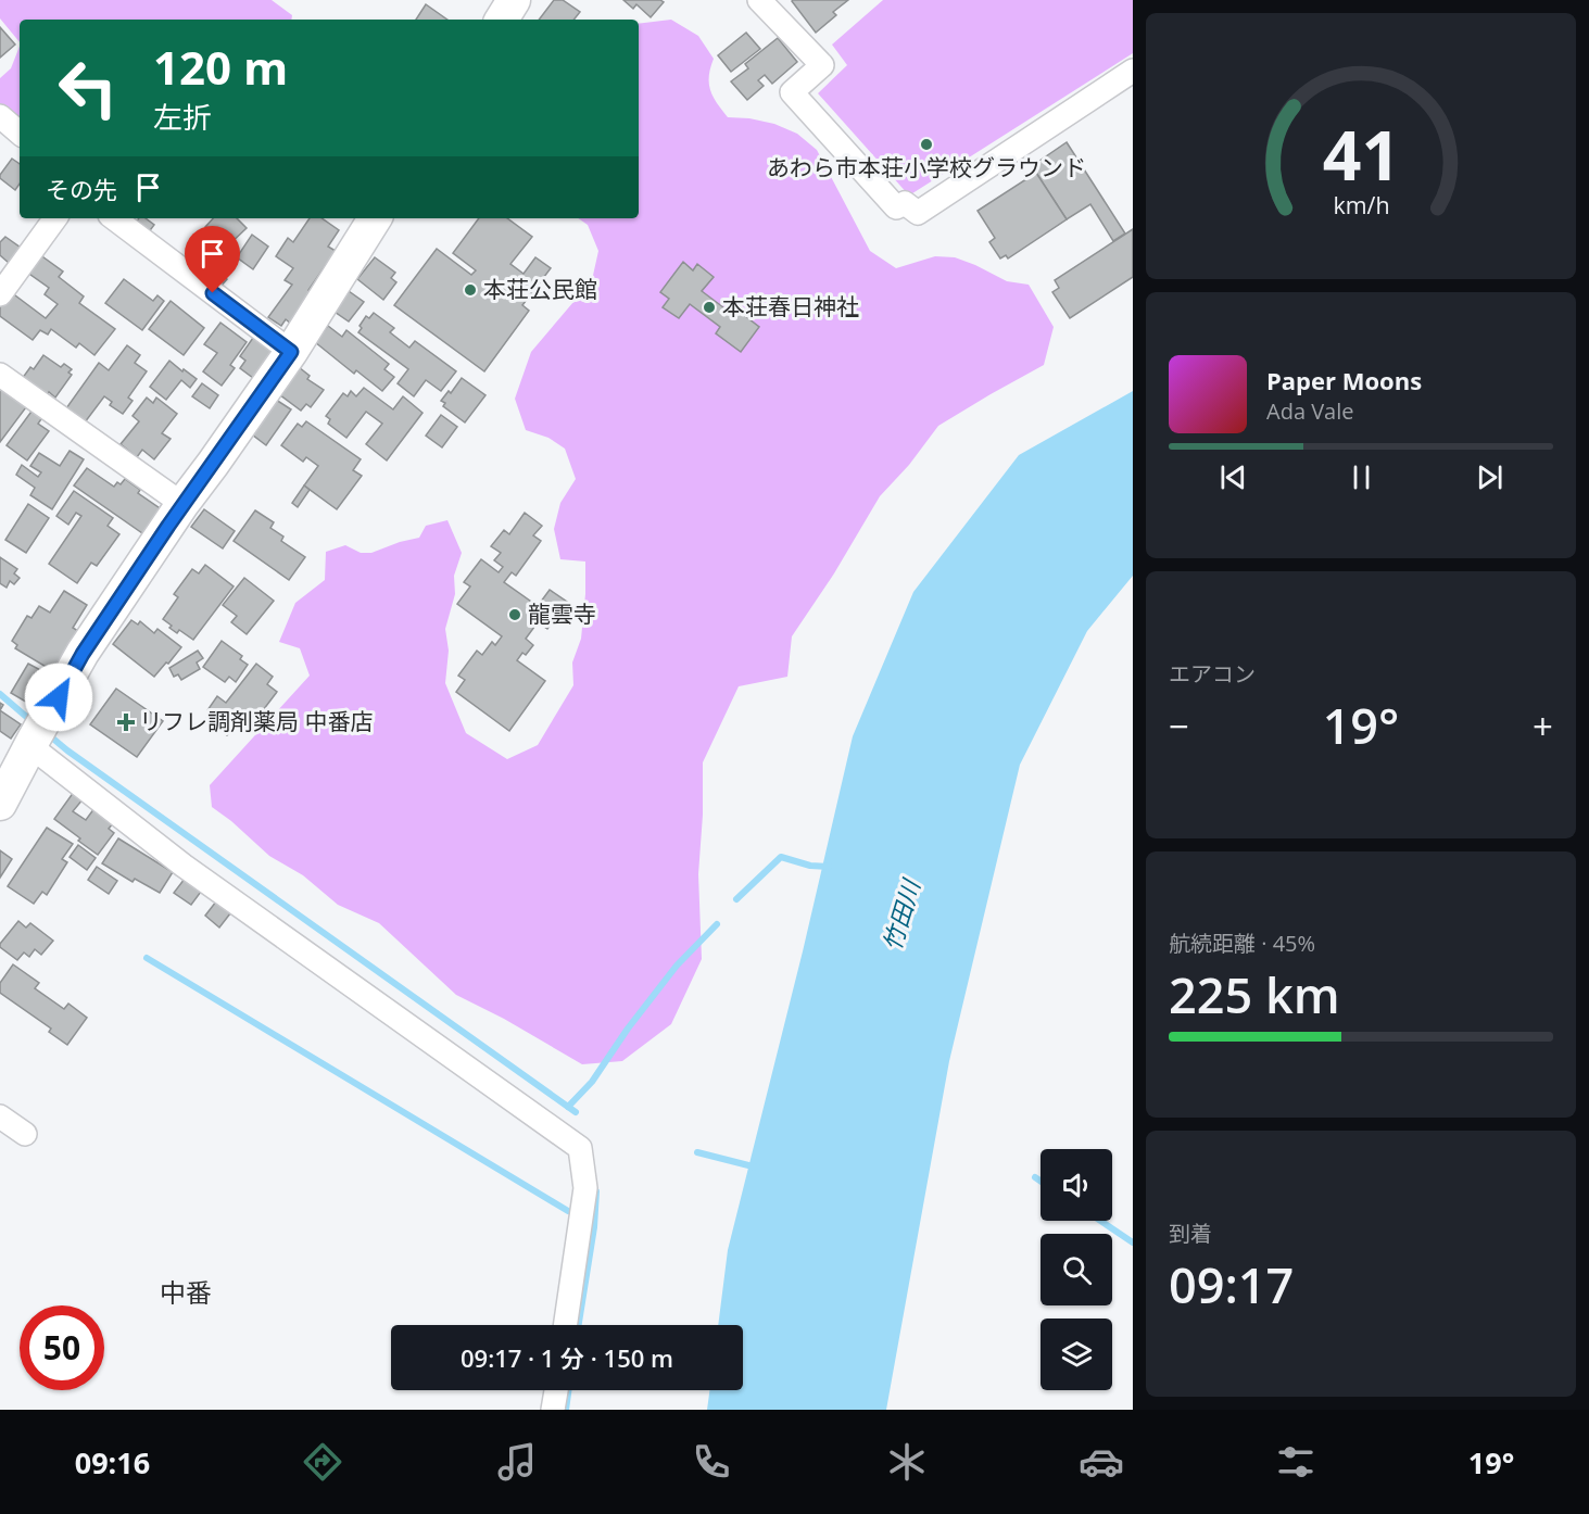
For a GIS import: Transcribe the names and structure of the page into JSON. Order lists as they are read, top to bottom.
{
  "districts": ["中番"],
  "water": ["竹田川"],
  "places": {
    "other": [
      "あわら市本荘小学校グラウンド",
      "本荘公民館",
      "本荘春日神社",
      "龍雲寺"
    ],
    "health": ["リフレ調剤薬局 中番店"]
  },
  "page": {
    "turn": ["120 m", "左折"],
    "then": "その先",
    "song": ["Paper Moons", "Ada Vale"],
    "tile": [
      "エアコン",
      ["航続距離 · 45%", "225 km"],
      ["到着", "09:17"]
    ],
    "heat": ["−", "19°", "+"],
    "limit": "50",
    "trip": "09:17 · 1 分 · 150 m",
    "tabs": ["09:16", "19°"],
    "gauge": ["41", "km/h"]
  }
}
